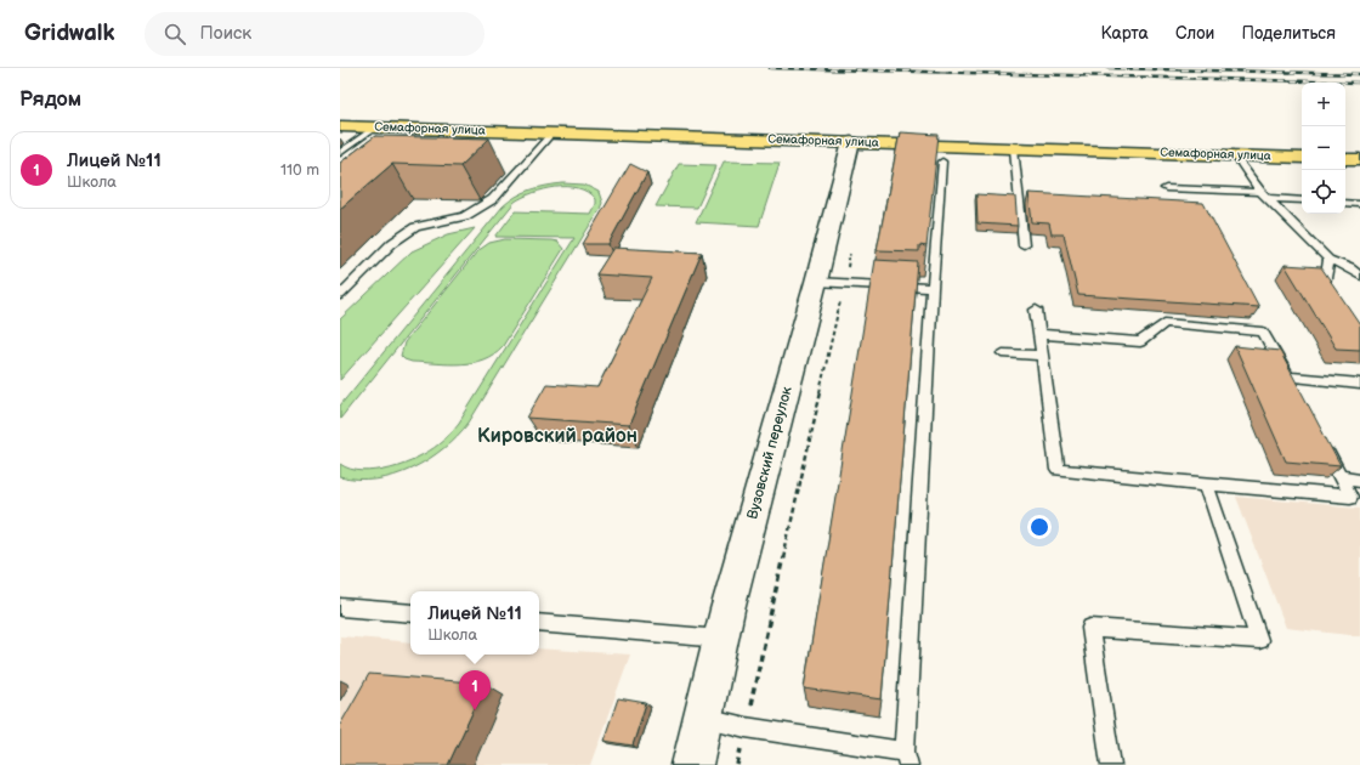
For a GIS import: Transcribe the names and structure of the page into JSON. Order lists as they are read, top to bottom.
{
  "streets": {
    "highway": ["Семафорная улица"],
    "street": ["Вузовский переулок"]
  },
  "crossings": [
    ["Семафорная улица", "Вузовский переулок"]
  ],
  "districts": ["Кировский район"],
  "page": {
    "header": "Gridwalk",
    "search": "Поиск",
    "nav": ["Карта", "Слои", "Поделиться"],
    "heading": "Рядом",
    "map_buttons": ["+", "−"],
    "list": [
      {
        "mark": "1",
        "name": "Лицей №11",
        "note": "Школа",
        "value": "110 m"
      }
    ],
    "popup": ["Лицей №11", "Школа"],
    "pins": "1"
  }
}
